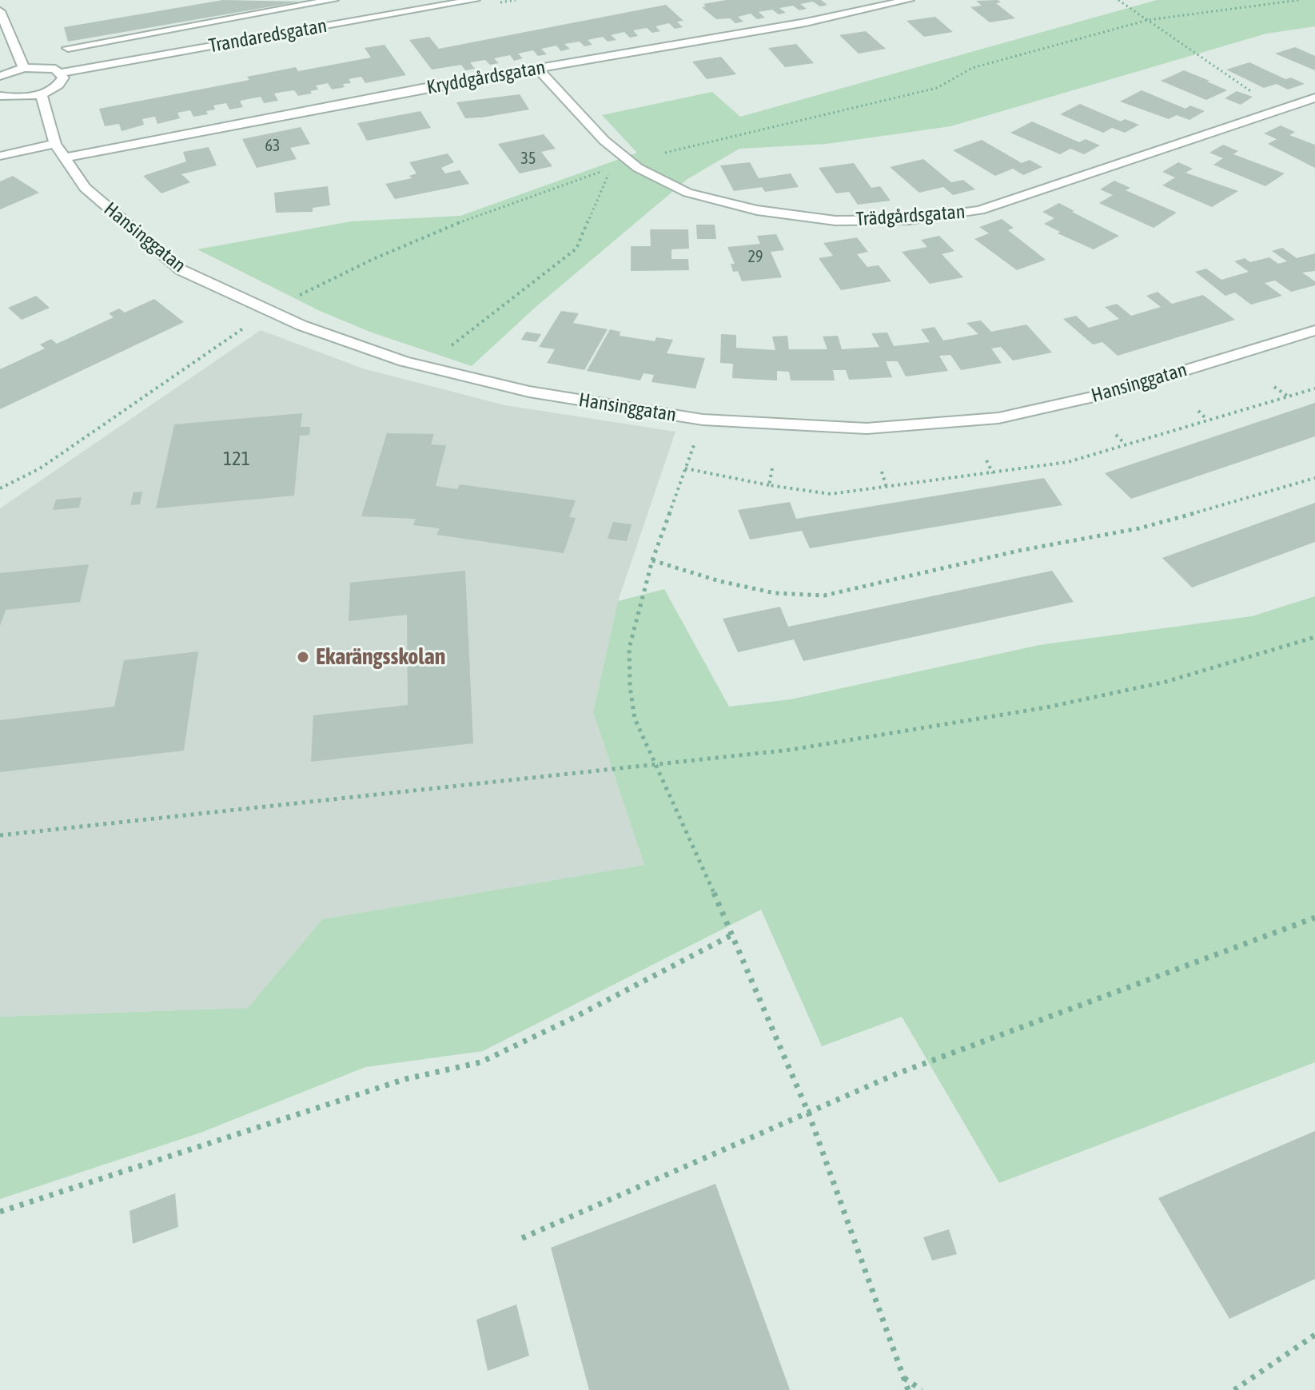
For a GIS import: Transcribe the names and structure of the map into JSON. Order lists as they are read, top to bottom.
{
  "streets": {
    "street": [
      "Trandaredsgatan",
      "Kryddgårdsgatan",
      "Trädgårdsgatan",
      "Hansinggatan"
    ]
  },
  "crossings": [
    ["Kryddgårdsgatan", "Trädgårdsgatan"],
    ["Kryddgårdsgatan", "Hansinggatan"]
  ],
  "places": ["Ekarängsskolan"],
  "house_numbers": [
    "63",
    "35",
    "29",
    "121"
  ]
}
